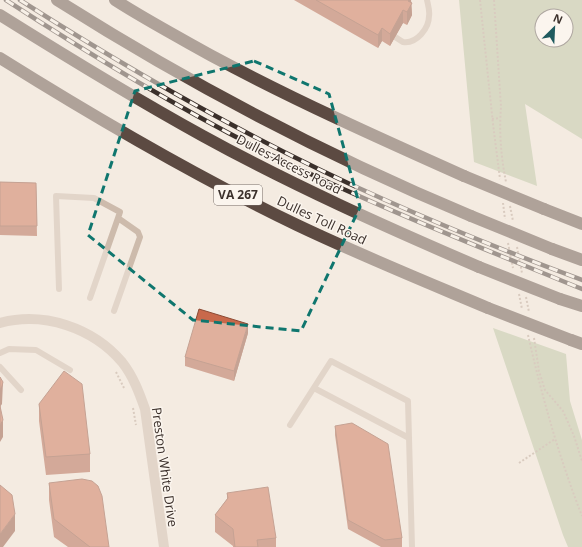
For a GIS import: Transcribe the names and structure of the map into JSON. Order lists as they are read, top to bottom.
{
  "streets": {
    "highway": ["Dulles Access Road", "VA 267", "Dulles Toll Road"],
    "street": ["Preston White Drive"]
  },
  "north": "top right"
}
